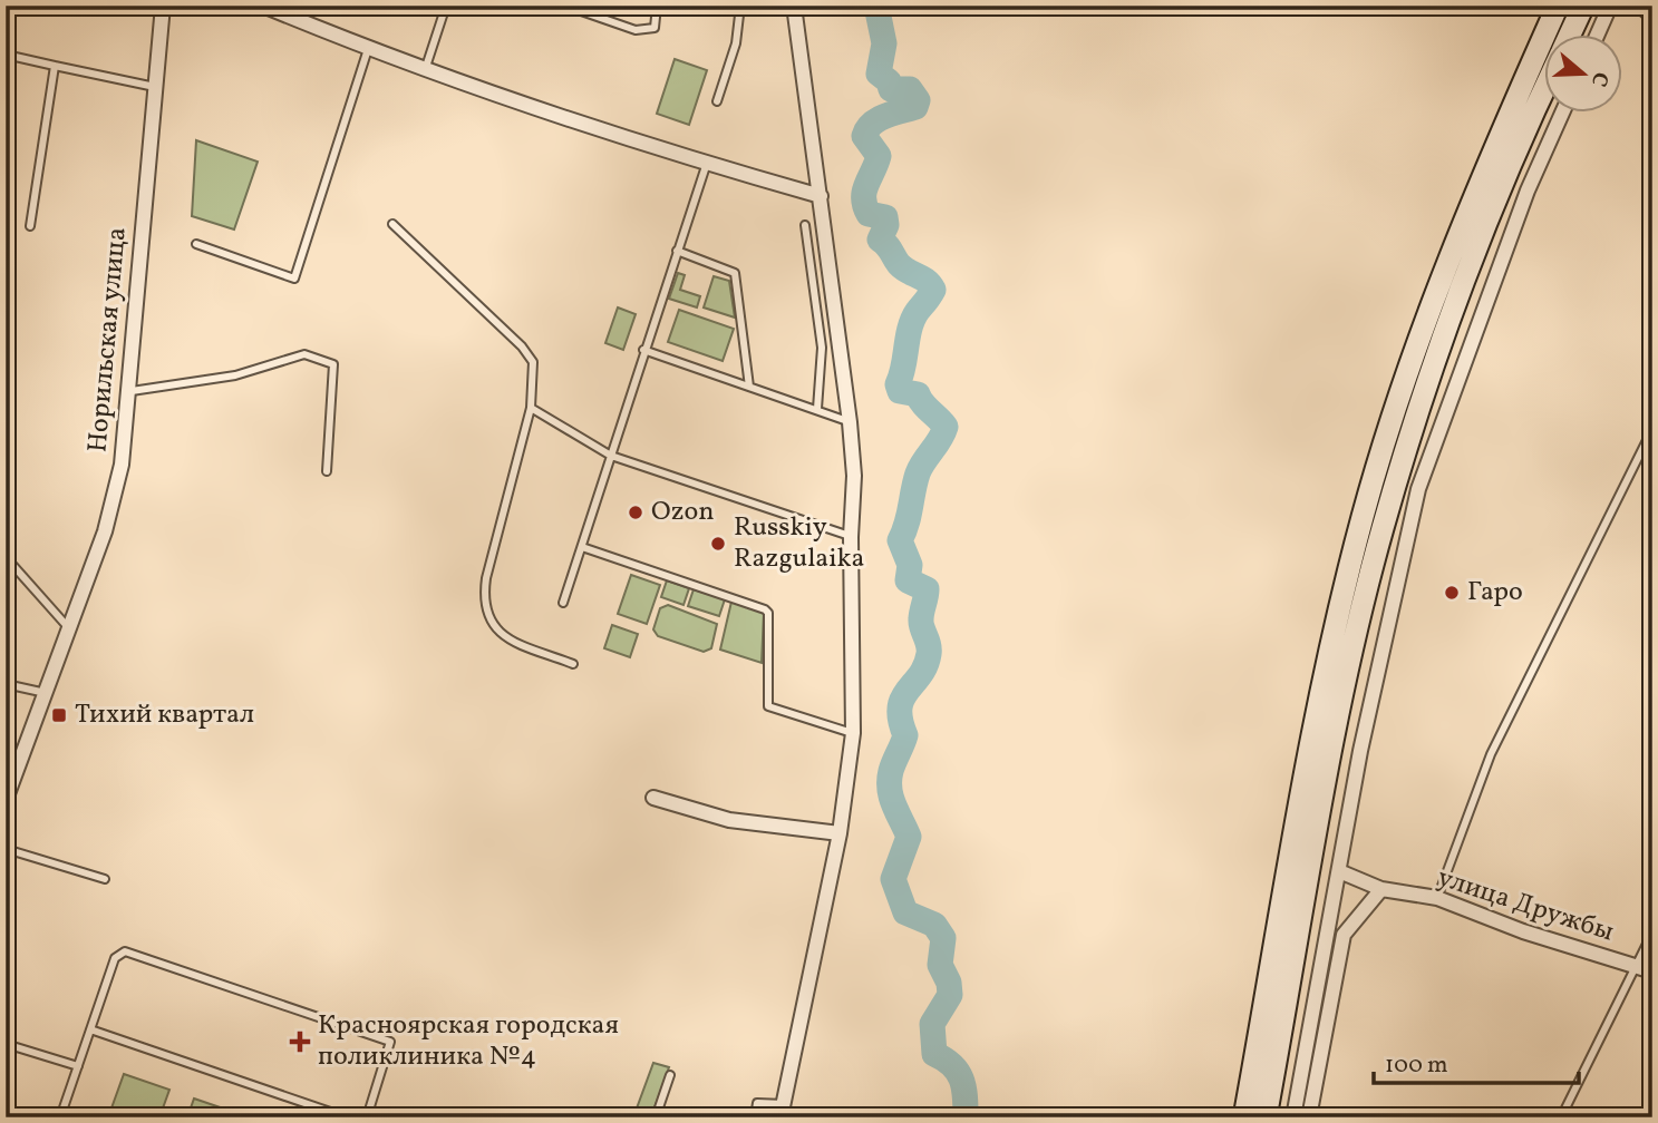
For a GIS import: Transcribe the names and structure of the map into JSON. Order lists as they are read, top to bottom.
{
  "streets": {
    "street": ["Норильская улица", "улица Дружбы"]
  },
  "places": {
    "other": ["Ozon", "Russkiy Razgulaika", "Гаро"],
    "transit": ["Тихий квартал"],
    "health": ["Красноярская городская поликлиника №4"]
  },
  "scale_bar": "100 m",
  "north": "right"
}
